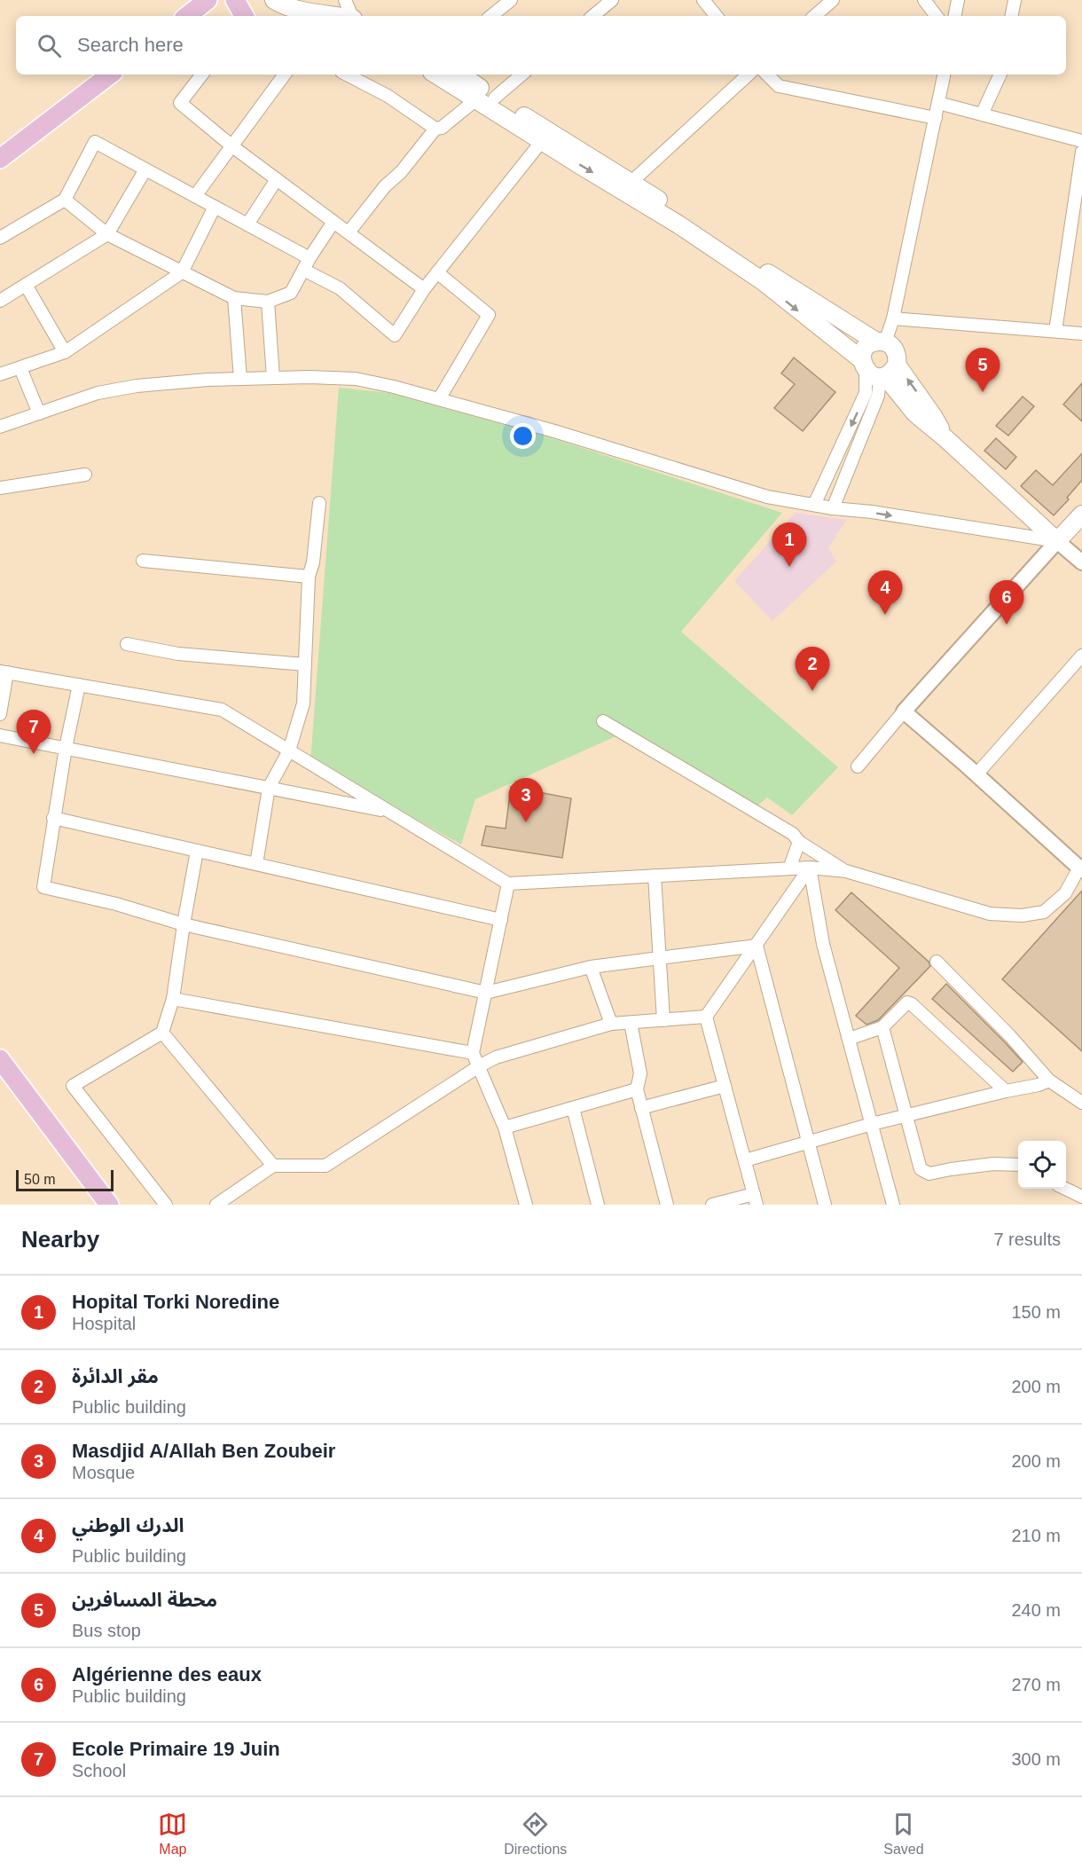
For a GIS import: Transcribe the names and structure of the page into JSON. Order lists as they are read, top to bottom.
{
  "scale_bar": "50 m",
  "page": {
    "search": "Search here",
    "pins": [
      "5",
      "1",
      "4",
      "6",
      "2",
      "7",
      "3"
    ],
    "scale": "50 m",
    "heading": ["Nearby", "7 results"],
    "list": [
      {
        "mark": "1",
        "name": "Hopital Torki Noredine",
        "note": "Hospital",
        "value": "150 m"
      },
      {
        "mark": "2",
        "name": "مقر الدائرة",
        "note": "Public building",
        "value": "200 m"
      },
      {
        "mark": "3",
        "name": "Masdjid A/Allah Ben Zoubeir",
        "note": "Mosque",
        "value": "200 m"
      },
      {
        "mark": "4",
        "name": "الدرك الوطني",
        "note": "Public building",
        "value": "210 m"
      },
      {
        "mark": "5",
        "name": "محطة المسافرين",
        "note": "Bus stop",
        "value": "240 m"
      },
      {
        "mark": "6",
        "name": "Algérienne des eaux",
        "note": "Public building",
        "value": "270 m"
      },
      {
        "mark": "7",
        "name": "Ecole Primaire 19 Juin",
        "note": "School",
        "value": "300 m"
      }
    ],
    "nav": ["Map", "Directions", "Saved"]
  }
}
